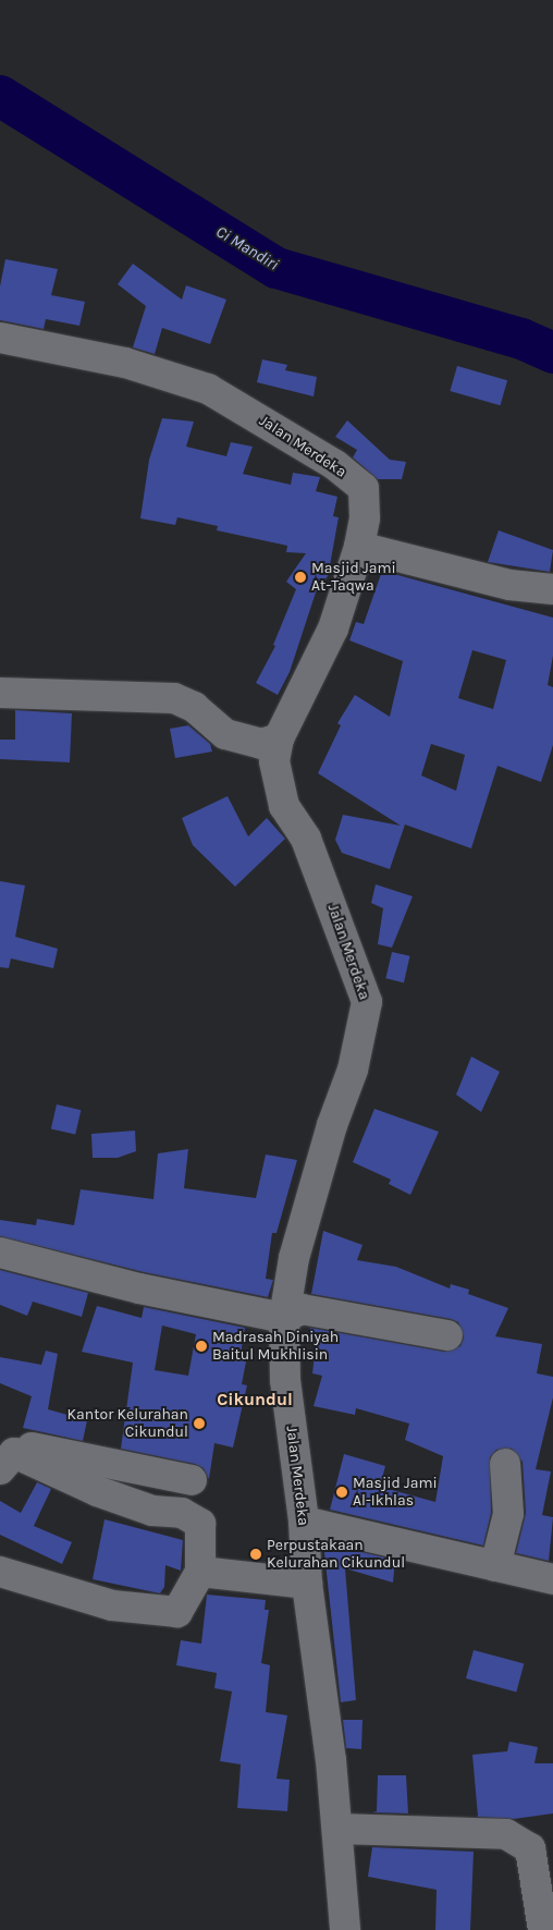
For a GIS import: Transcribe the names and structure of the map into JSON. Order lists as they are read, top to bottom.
{
  "streets": {
    "street": ["Jalan Merdeka"]
  },
  "districts": ["Cikundul"],
  "water": ["Ci Mandiri"],
  "places": [
    "Masjid Jami At-Taqwa",
    "Madrasah Diniyah Baitul Mukhlisin",
    "Kantor Kelurahan Cikundul",
    "Masjid Jami Al-Ikhlas",
    "Perpustakaan Kelurahan Cikundul"
  ]
}
